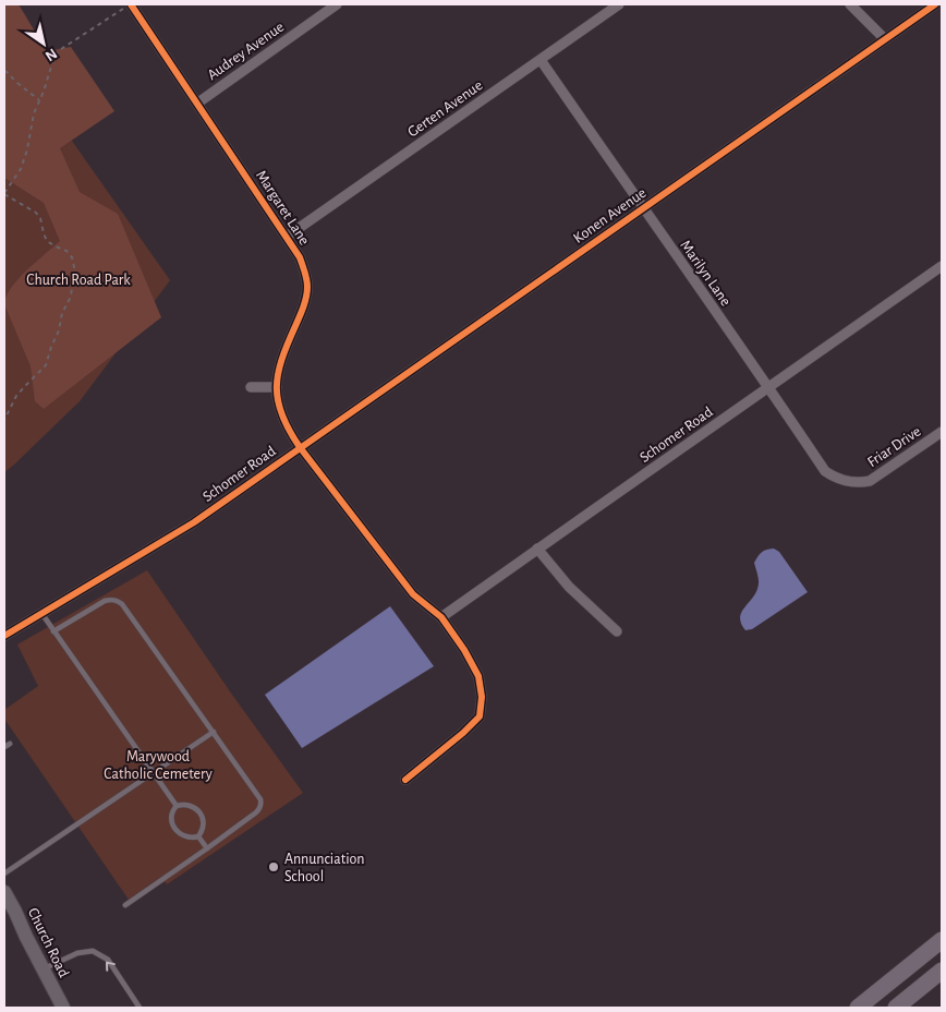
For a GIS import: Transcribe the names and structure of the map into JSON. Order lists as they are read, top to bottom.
{
  "streets": {
    "street": [
      "Audrey Avenue",
      "Gerten Avenue",
      "Margaret Lane",
      "Konen Avenue",
      "Marilyn Lane",
      "Schomer Road",
      "Friar Drive",
      "Church Road"
    ]
  },
  "crossings": [
    ["Audrey Avenue", "Margaret Lane"],
    ["Gerten Avenue", "Margaret Lane"],
    ["Gerten Avenue", "Marilyn Lane"],
    ["Margaret Lane", "Konen Avenue"],
    ["Margaret Lane", "Schomer Road"],
    ["Konen Avenue", "Marilyn Lane"],
    ["Konen Avenue", "Schomer Road"],
    ["Marilyn Lane", "Schomer Road"],
    ["Marilyn Lane", "Friar Drive"]
  ],
  "parks": ["Church Road Park", "Marywood Catholic Cemetery"],
  "places": ["Annunciation School"],
  "north": "bottom right"
}
